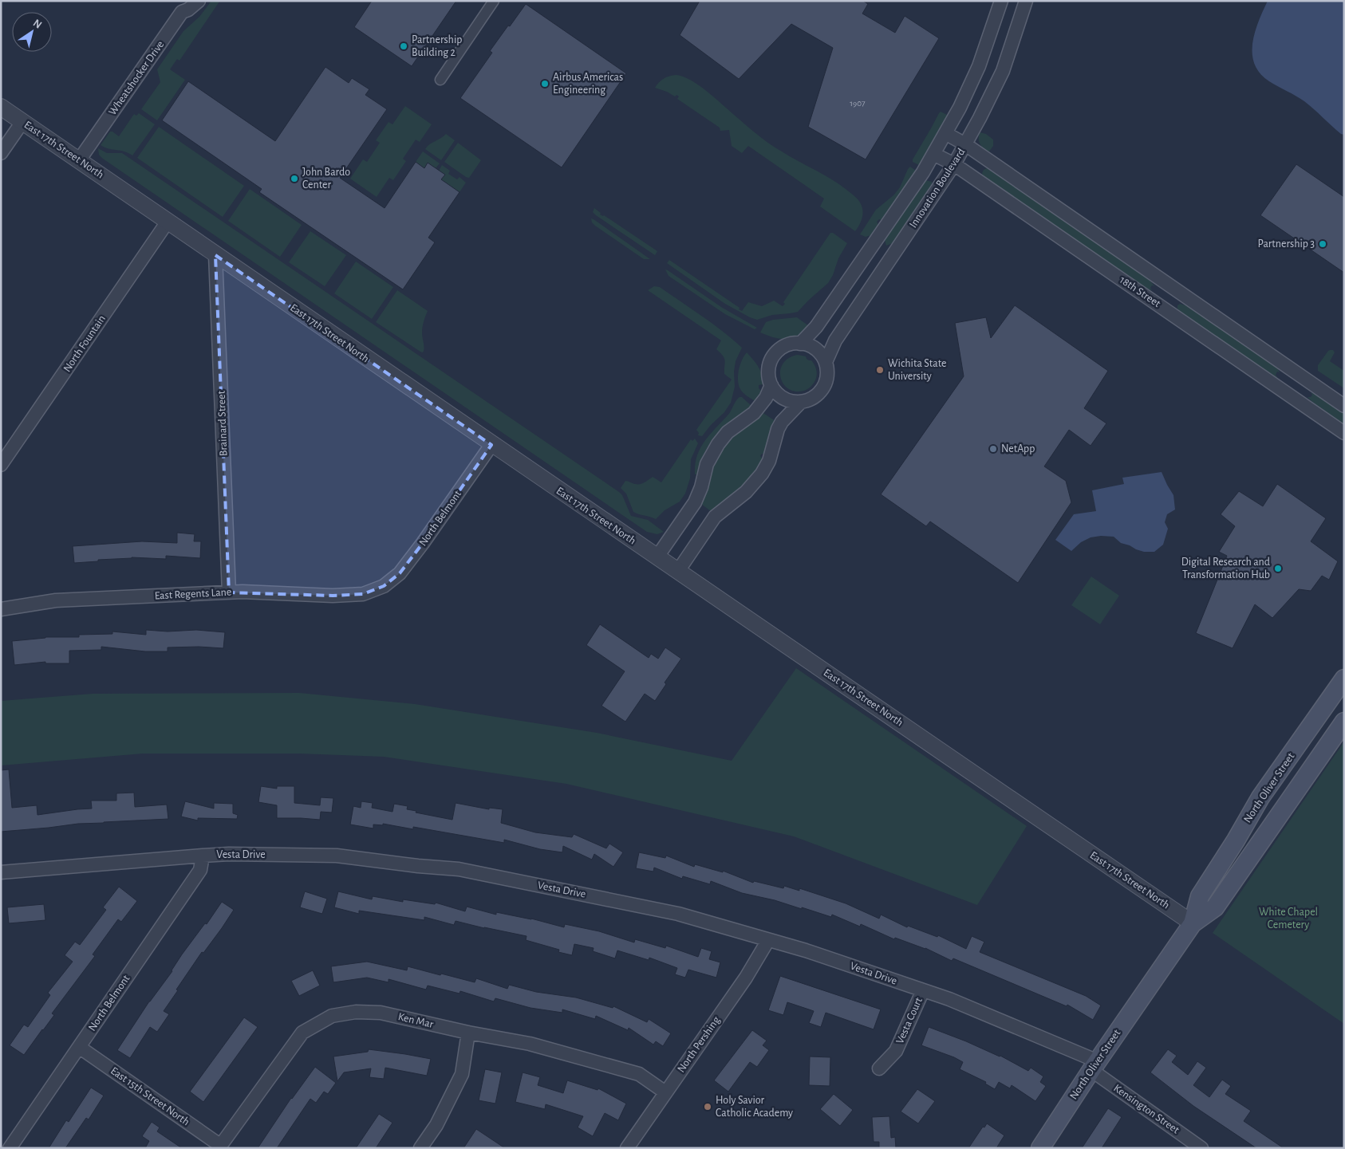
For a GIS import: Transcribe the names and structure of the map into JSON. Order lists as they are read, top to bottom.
{
  "streets": {
    "main road": ["North Oliver Street"],
    "street": [
      "Wheatshocker Drive",
      "East 17th Street North",
      "Innovation Boulevard",
      "18th Street",
      "North Fountain",
      "Brainard Street",
      "North Belmont",
      "East Regents Lane",
      "Vesta Drive",
      "Ken Mar",
      "Vesta Court",
      "North Pershing",
      "East 15th Street North",
      "Kensington Street"
    ]
  },
  "crossings": [
    ["Wheatshocker Drive", "East 17th Street North"],
    ["East 17th Street North", "Innovation Boulevard"],
    ["East 17th Street North", "North Fountain"],
    ["East 17th Street North", "Brainard Street"],
    ["East 17th Street North", "North Belmont"],
    ["East 17th Street North", "North Oliver Street"],
    ["Innovation Boulevard", "18th Street"],
    ["Brainard Street", "East Regents Lane"],
    ["North Belmont", "East Regents Lane"],
    ["North Belmont", "Vesta Drive"],
    ["North Belmont", "East 15th Street North"],
    ["North Oliver Street", "Vesta Drive"],
    ["North Oliver Street", "Kensington Street"],
    ["Vesta Drive", "Vesta Court"],
    ["Vesta Drive", "North Pershing"],
    ["Vesta Drive", "Kensington Street"],
    ["Ken Mar", "North Pershing"],
    ["Ken Mar", "East 15th Street North"]
  ],
  "parks": ["White Chapel Cemetery"],
  "places": [
    "Partnership Building 2",
    "Airbus Americas Engineering",
    "John Bardo Center",
    "Partnership 3",
    "Wichita State University",
    "NetApp",
    "Digital Research and Transformation Hub",
    "Holy Savior Catholic Academy"
  ],
  "house_numbers": ["1907"],
  "north": "top right"
}
